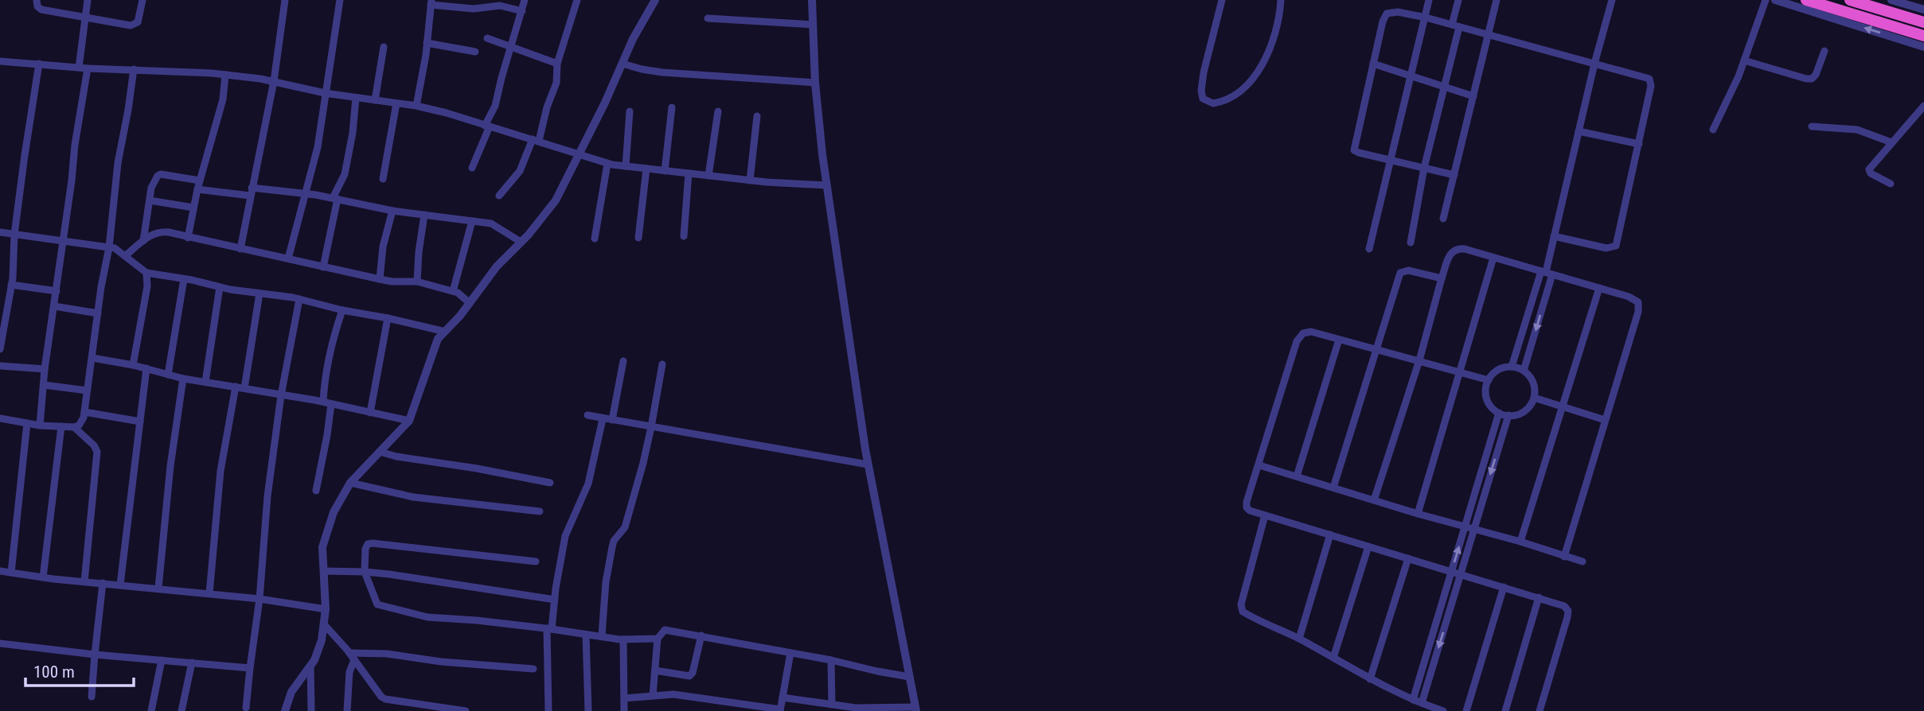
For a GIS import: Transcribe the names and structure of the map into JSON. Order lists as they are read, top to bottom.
{
  "scale_bar": "100 m"
}
